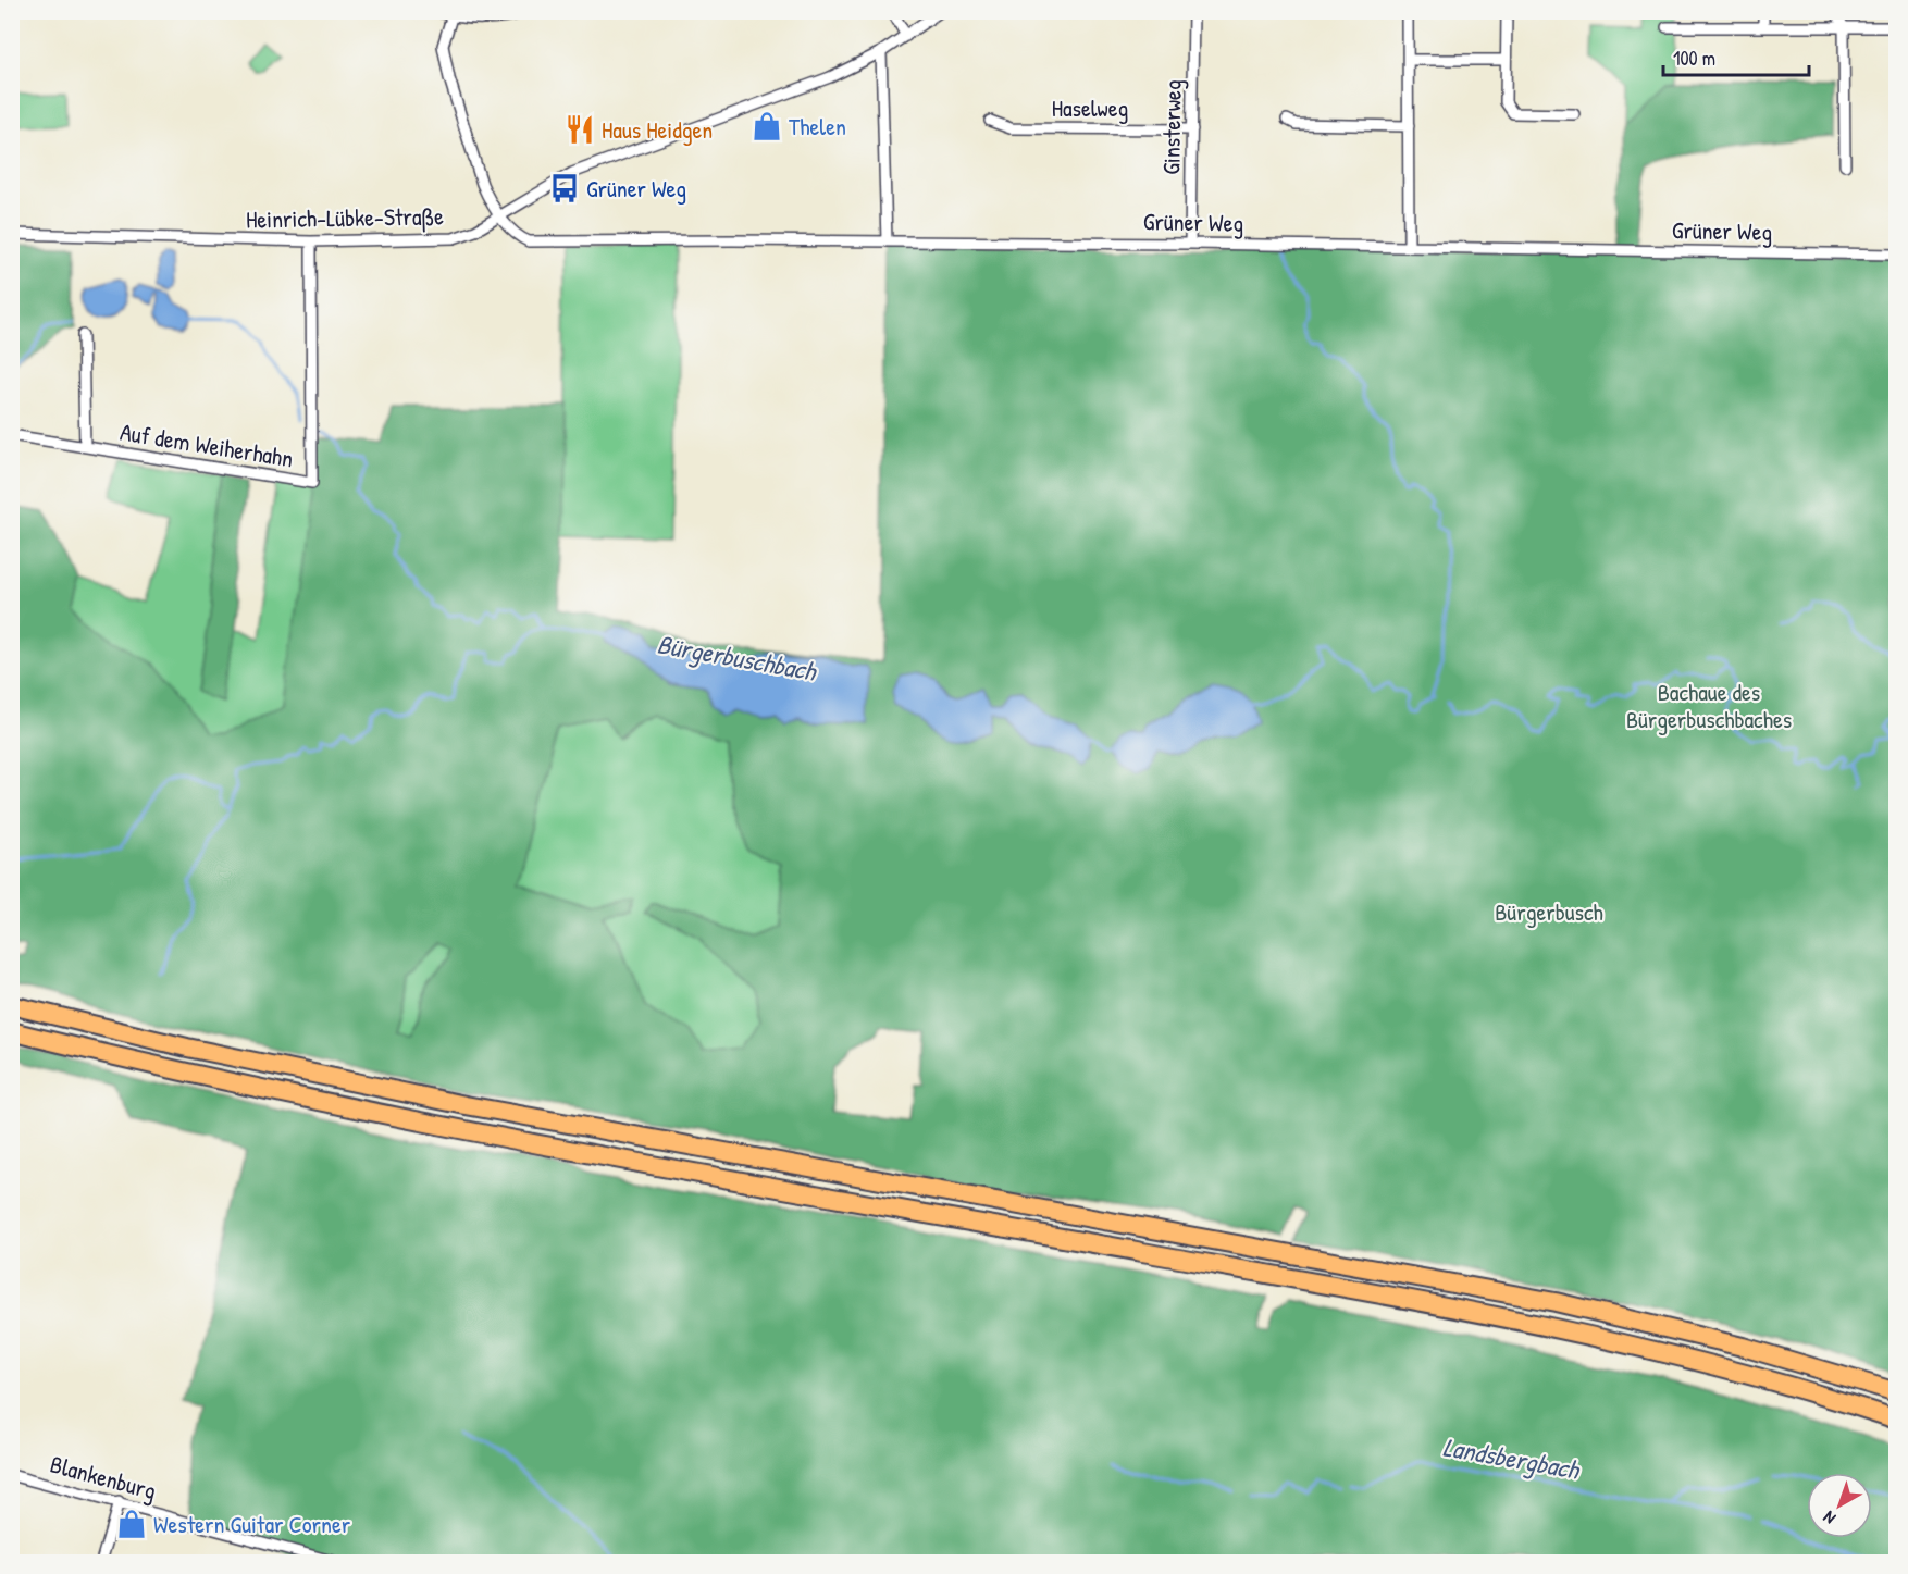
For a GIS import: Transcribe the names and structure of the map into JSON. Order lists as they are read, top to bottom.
{
  "streets": {
    "street": [
      "Haselweg",
      "Ginsterweg",
      "Heinrich-Lübke-Straße",
      "Grüner Weg",
      "Auf dem Weiherhahn",
      "Blankenburg"
    ]
  },
  "crossings": [
    ["Haselweg", "Ginsterweg"],
    ["Ginsterweg", "Grüner Weg"],
    ["Heinrich-Lübke-Straße", "Grüner Weg"],
    ["Heinrich-Lübke-Straße", "Auf dem Weiherhahn"]
  ],
  "water": ["Bürgerbuschbach", "Landsbergbach"],
  "parks": ["Bachaue des Bürgerbuschbaches", "Bürgerbusch"],
  "places": {
    "shop": ["Thelen", "Western Guitar Corner"],
    "restaurant": ["Haus Heidgen"],
    "bus stop": ["Grüner Weg"]
  },
  "scale_bar": "100 m",
  "north": "bottom left"
}
